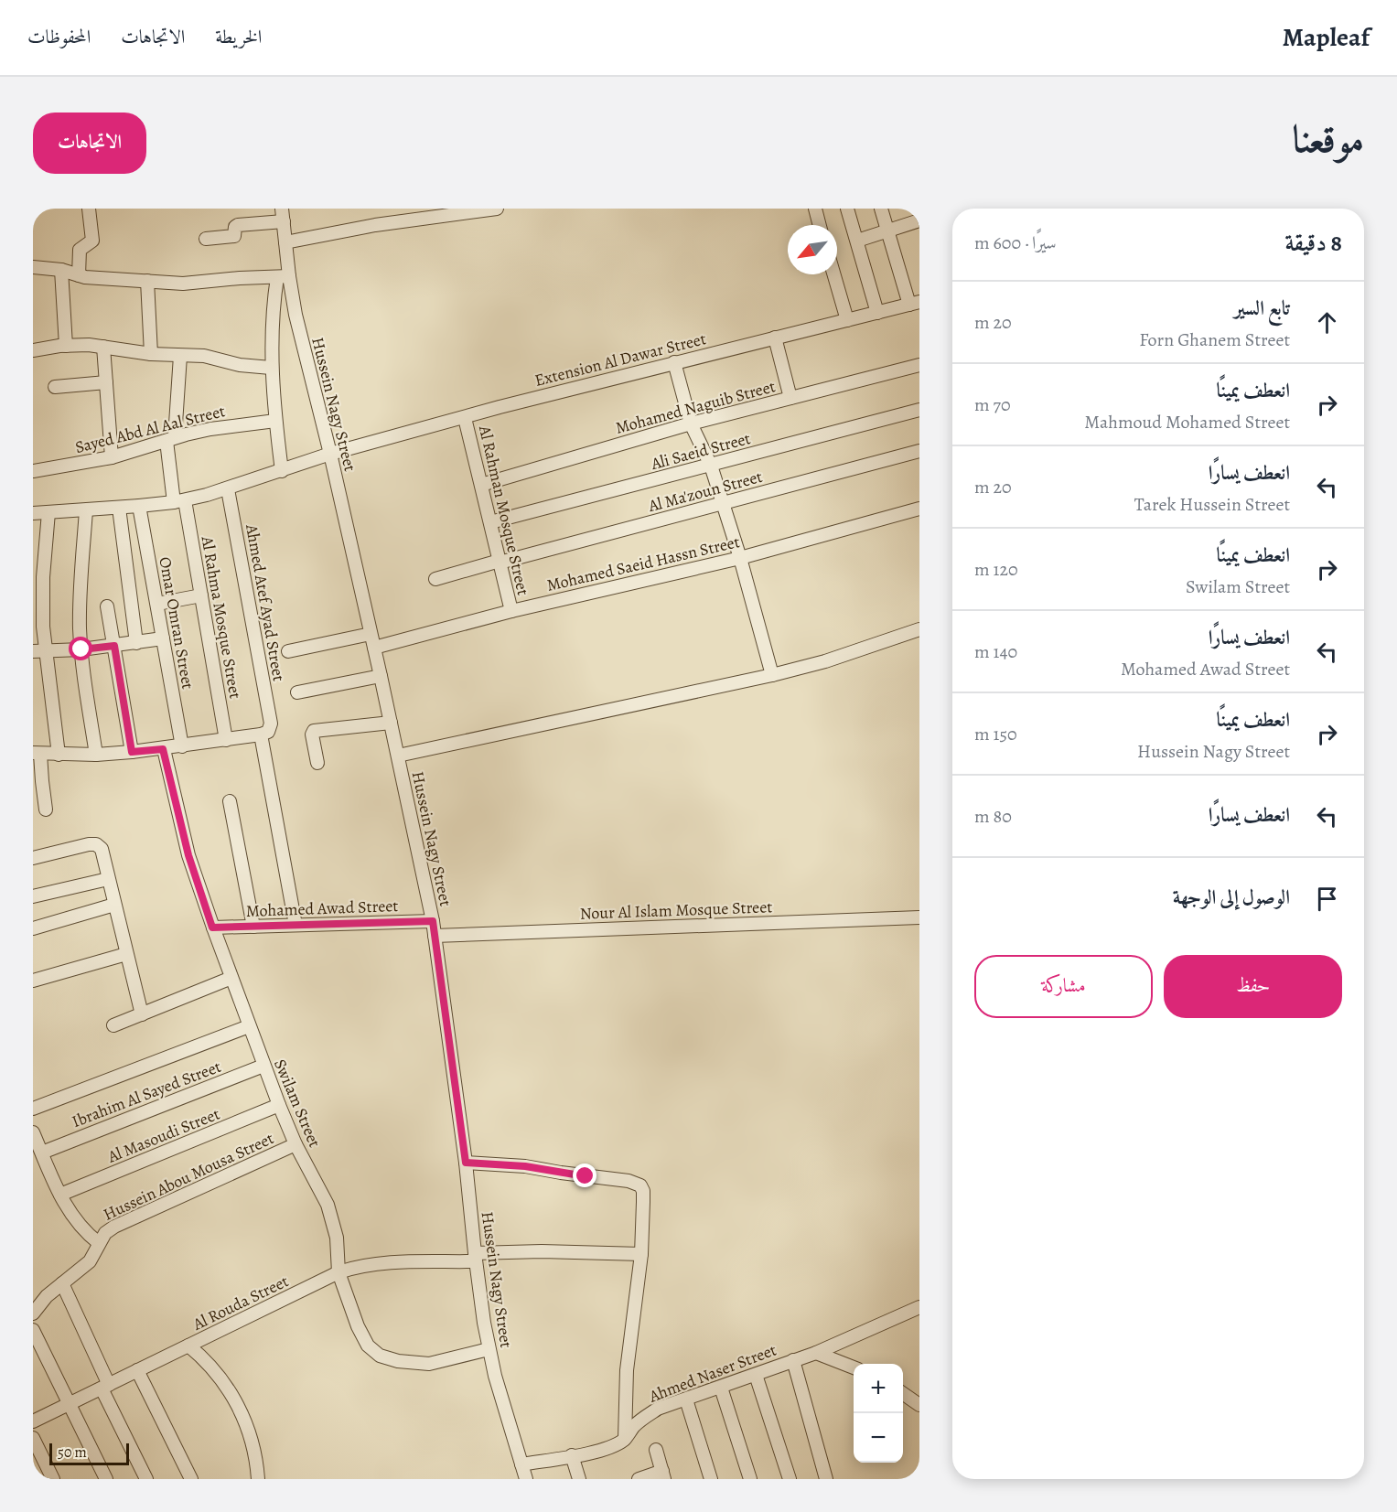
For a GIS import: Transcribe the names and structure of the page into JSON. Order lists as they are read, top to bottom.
{
  "streets": {
    "street": [
      "Extension Al Dawar Street",
      "Hussein Nagy Street",
      "Mohamed Naguib Street",
      "Sayed Abd Al Aal Street",
      "Ali Saeid Street",
      "Al Ma'zoun Street",
      "Al Rahman Mosque Street",
      "Mohamed Saeid Hassn Street",
      "Ahmed Atef Ayad Street",
      "Al Rahma Mosque Street",
      "Omar Omran Street",
      "Mohamed Awad Street",
      "Nour Al Islam Mosque Street",
      "Ibrahim Al Sayed Street",
      "Swilam Street",
      "Al Masoudi Street",
      "Hussein Abou Mousa Street",
      "Al Rouda Street",
      "Ahmed Naser Street"
    ]
  },
  "crossings": [
    ["Extension Al Dawar Street", "Hussein Nagy Street"],
    ["Extension Al Dawar Street", "Al Rahman Mosque Street"],
    ["Extension Al Dawar Street", "Ahmed Atef Ayad Street"],
    ["Extension Al Dawar Street", "Al Rahma Mosque Street"],
    ["Extension Al Dawar Street", "Omar Omran Street"],
    ["Hussein Nagy Street", "Mohamed Saeid Hassn Street"],
    ["Hussein Nagy Street", "Mohamed Awad Street"],
    ["Hussein Nagy Street", "Nour Al Islam Mosque Street"],
    ["Hussein Nagy Street", "Swilam Street"],
    ["Hussein Nagy Street", "Al Rouda Street"],
    ["Hussein Nagy Street", "Ahmed Naser Street"],
    ["Mohamed Naguib Street", "Al Rahman Mosque Street"],
    ["Sayed Abd Al Aal Street", "Al Rahma Mosque Street"],
    ["Ali Saeid Street", "Al Rahman Mosque Street"],
    ["Al Ma'zoun Street", "Al Rahman Mosque Street"],
    ["Al Rahman Mosque Street", "Mohamed Saeid Hassn Street"],
    ["Mohamed Awad Street", "Swilam Street"],
    ["Ibrahim Al Sayed Street", "Swilam Street"],
    ["Swilam Street", "Al Masoudi Street"],
    ["Swilam Street", "Hussein Abou Mousa Street"],
    ["Swilam Street", "Al Rouda Street"]
  ],
  "scale_bar": "50 m",
  "north": "bottom left",
  "page": {
    "header": "Mapleaf",
    "nav": ["الخريطة", "الاتجاهات", "المحفوظات"],
    "title": "موقعنا",
    "buttons": [
      "الاتجاهات",
      ["حفظ", "مشاركة"]
    ],
    "heading": ["8 دقيقة", "سيرًا · 600 m"],
    "list": [
      ["تابع السير", "Forn Ghanem Street", "20 m"],
      ["انعطف يمينًا", "Mahmoud Mohamed Street", "70 m"],
      ["انعطف يسارًا", "Tarek Hussein Street", "20 m"],
      ["انعطف يمينًا", "Swilam Street", "120 m"],
      ["انعطف يسارًا", "Mohamed Awad Street", "140 m"],
      ["انعطف يمينًا", "Hussein Nagy Street", "150 m"],
      ["انعطف يسارًا", "80 m"],
      "الوصول إلى الوجهة"
    ],
    "map_buttons": ["+", "−"],
    "scale": "50 m"
  }
}
